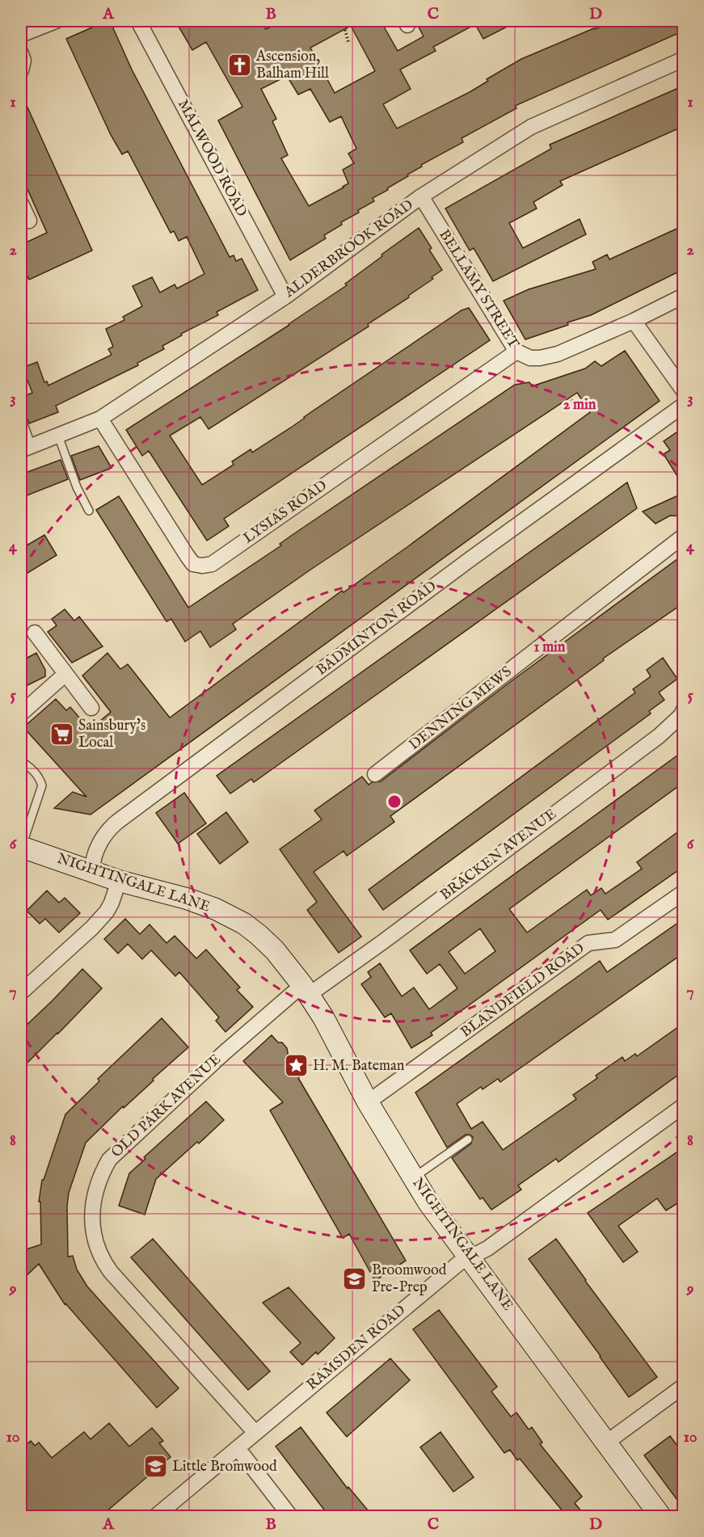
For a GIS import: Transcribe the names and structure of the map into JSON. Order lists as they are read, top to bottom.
{
  "streets": {
    "main road": ["NIGHTINGALE LANE"],
    "street": [
      "MALWOOD ROAD",
      "ALDERBROOK ROAD",
      "BELLAMY STREET",
      "LYSIAS ROAD",
      "BADMINTON ROAD",
      "DENNING MEWS",
      "BRACKEN AVENUE",
      "BLANDFIELD ROAD",
      "OLD PARK AVENUE",
      "RAMSDEN ROAD"
    ]
  },
  "crossings": [
    ["MALWOOD ROAD", "ALDERBROOK ROAD"],
    ["ALDERBROOK ROAD", "BELLAMY STREET"],
    ["ALDERBROOK ROAD", "LYSIAS ROAD"],
    ["BELLAMY STREET", "LYSIAS ROAD"],
    ["BADMINTON ROAD", "NIGHTINGALE LANE"],
    ["BRACKEN AVENUE", "NIGHTINGALE LANE"],
    ["BRACKEN AVENUE", "OLD PARK AVENUE"],
    ["NIGHTINGALE LANE", "BLANDFIELD ROAD"],
    ["NIGHTINGALE LANE", "OLD PARK AVENUE"],
    ["NIGHTINGALE LANE", "RAMSDEN ROAD"],
    ["OLD PARK AVENUE", "RAMSDEN ROAD"]
  ],
  "places": {
    "church": ["Ascension, Balham Hill"],
    "supermarket": ["Sainsbury's Local"],
    "place": ["H. M. Bateman"],
    "school or university": ["Broomwood Pre-Prep", "Little Bromwood"]
  },
  "grid": {
    "columns": [
      "A",
      "B",
      "C",
      "D"
    ],
    "rows": [
      "1",
      "2",
      "3",
      "4",
      "5",
      "6",
      "7",
      "8",
      "9",
      "10"
    ]
  },
  "rings": ["2 min", "1 min"]
}
